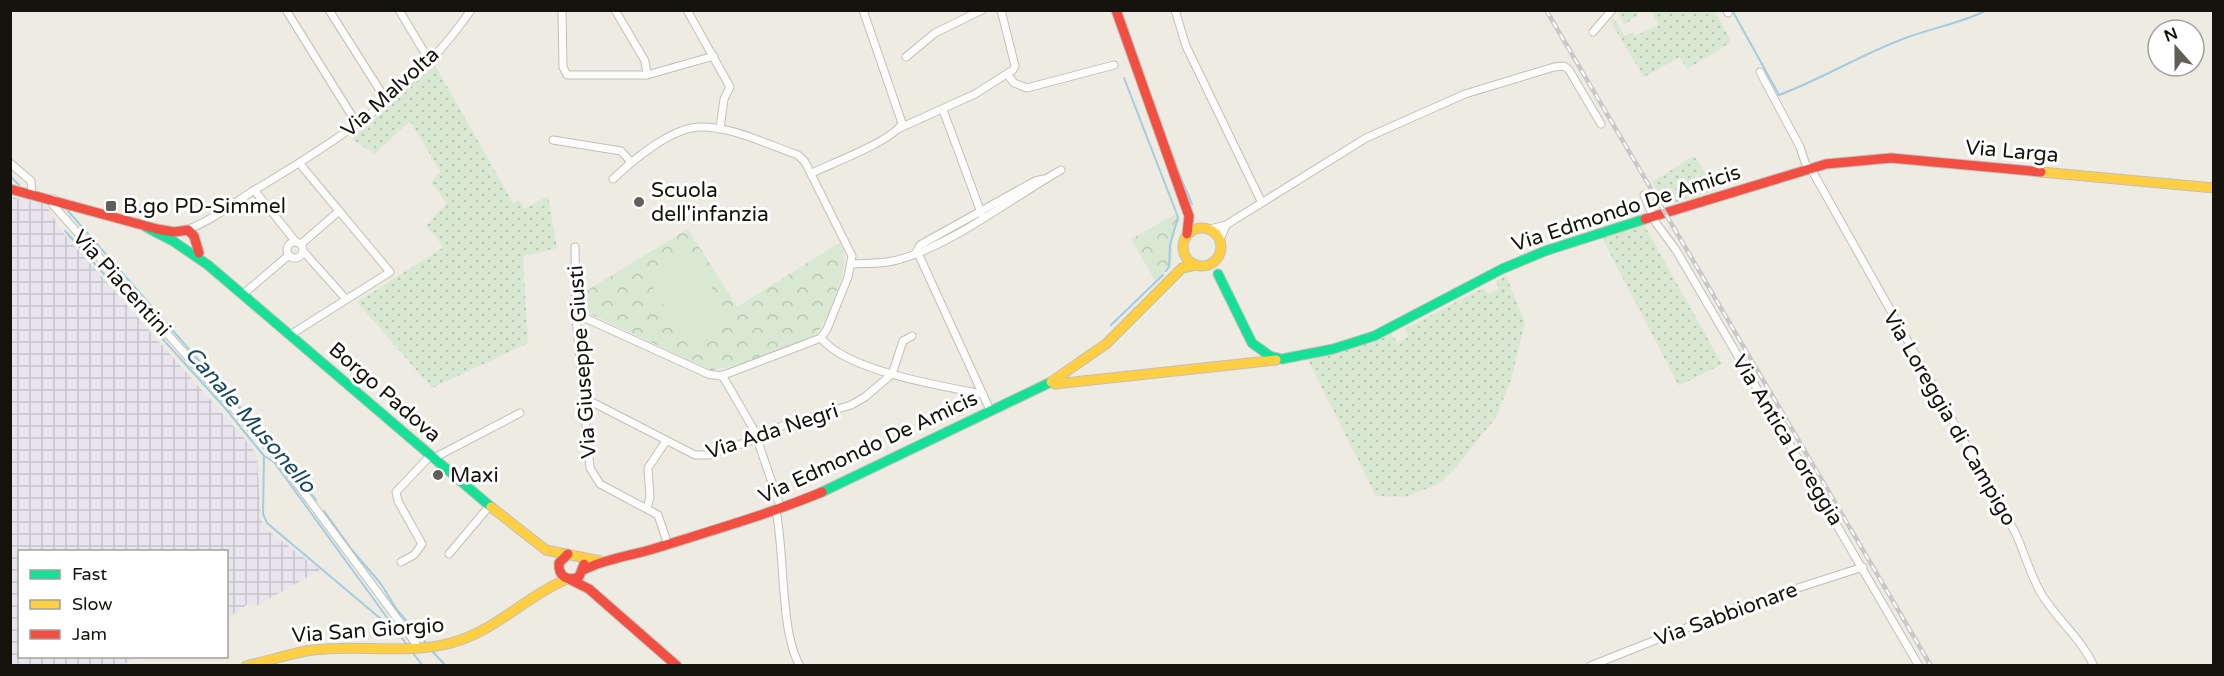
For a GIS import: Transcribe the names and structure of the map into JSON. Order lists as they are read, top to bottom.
{
  "streets": {
    "street": [
      "Via Malvolta",
      "Via Larga",
      "Via Edmondo De Amicis",
      "Via Piacentini",
      "Via Giuseppe Giusti",
      "Borgo Padova",
      "Via Loreggia di Campigo",
      "Via Ada Negri",
      "Via Antica Loreggia",
      "Via Sabbionare",
      "Via San Giorgio"
    ]
  },
  "crossings": [
    ["Via Malvolta", "Borgo Padova"],
    ["Via Larga", "Via Edmondo De Amicis"],
    ["Via Larga", "Via Loreggia di Campigo"],
    ["Via Edmondo De Amicis", "Via Giuseppe Giusti"],
    ["Via Edmondo De Amicis", "Borgo Padova"],
    ["Via Edmondo De Amicis", "Via Loreggia di Campigo"],
    ["Via Edmondo De Amicis", "Via Antica Loreggia"],
    ["Via Edmondo De Amicis", "Via San Giorgio"],
    ["Via Piacentini", "Borgo Padova"],
    ["Via Piacentini", "Via San Giorgio"],
    ["Via Giuseppe Giusti", "Via Ada Negri"],
    ["Borgo Padova", "Via San Giorgio"],
    ["Via Antica Loreggia", "Via Sabbionare"]
  ],
  "water": ["Canale Musonello"],
  "places": {
    "other": ["Scuola dell'infanzia", "Maxi"],
    "transit": ["B.go PD-Simmel"]
  },
  "legend": ["Fast", "Slow", "Jam"],
  "north": "top"
}
